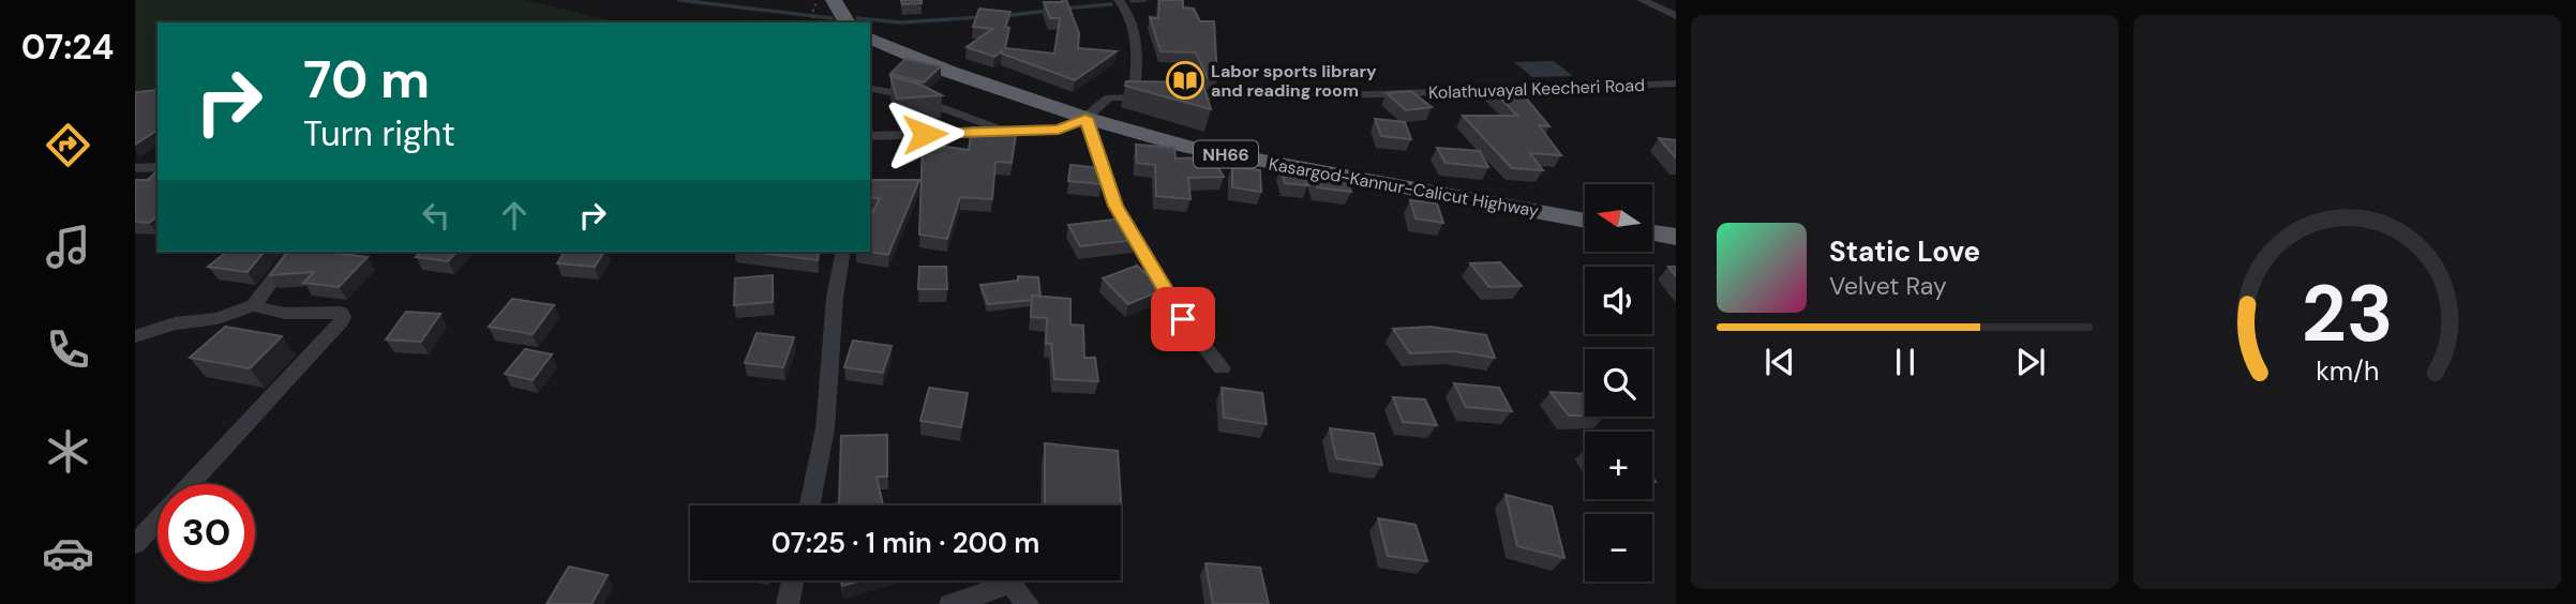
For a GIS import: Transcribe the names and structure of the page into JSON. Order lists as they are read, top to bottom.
{
  "streets": {
    "highway": ["NH66", "Kasargod-Kannur-Calicut Highway"],
    "street": ["Kolathuvayal Keecheri Road"]
  },
  "crossings": [
    ["Kolathuvayal Keecheri Road", "Kasargod-Kannur-Calicut Highway"]
  ],
  "places": {
    "library": ["Labor sports library and reading room"]
  },
  "north": "left",
  "page": {
    "tabs": "07:24",
    "turn": ["70 m", "Turn right"],
    "map_buttons": ["+", "−"],
    "song": ["Static Love", "Velvet Ray"],
    "limit": "30",
    "trip": "07:25 · 1 min · 200 m",
    "gauge": ["23", "km/h"]
  }
}
